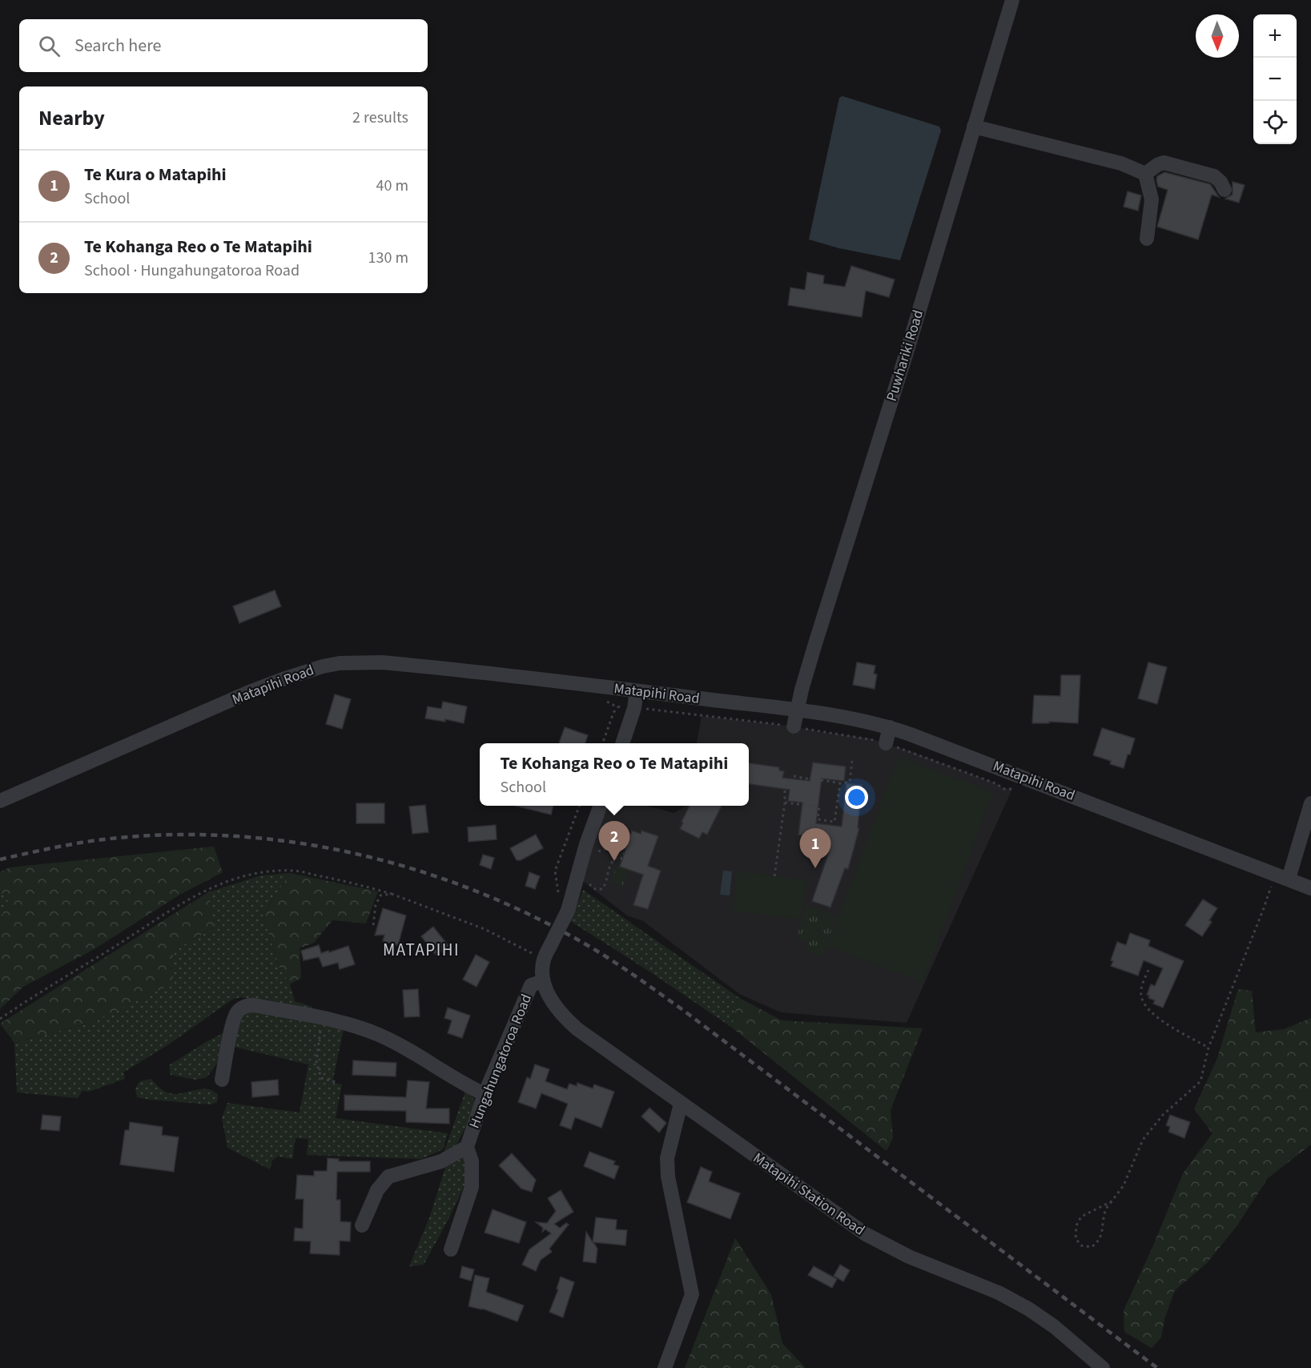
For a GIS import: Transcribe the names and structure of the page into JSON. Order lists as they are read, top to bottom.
{
  "streets": {
    "street": [
      "Puwhariki Road",
      "Matapihi Road",
      "Hungahungatoroa Road",
      "Matapihi Station Road"
    ]
  },
  "crossings": [
    ["Puwhariki Road", "Matapihi Road"],
    ["Hungahungatoroa Road", "Matapihi Station Road"]
  ],
  "districts": ["MATAPIHI"],
  "north": "bottom",
  "page": {
    "map_buttons": ["+", "−"],
    "search": "Search here",
    "heading": ["Nearby", "2 results"],
    "list": [
      {
        "mark": "1",
        "name": "Te Kura o Matapihi",
        "note": "School",
        "value": "40 m"
      },
      {
        "mark": "2",
        "name": "Te Kohanga Reo o Te Matapihi",
        "note": "School · Hungahungatoroa Road",
        "value": "130 m"
      }
    ],
    "popup": ["Te Kohanga Reo o Te Matapihi", "School"],
    "pins": ["2", "1"]
  }
}
